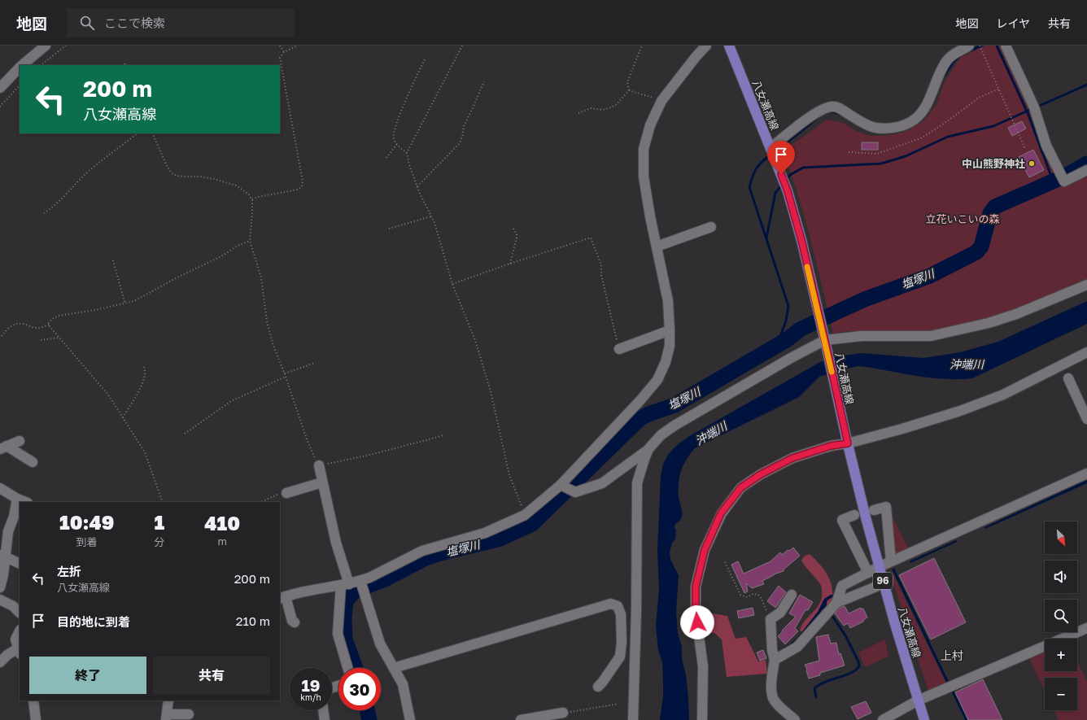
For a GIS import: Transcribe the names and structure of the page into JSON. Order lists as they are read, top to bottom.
{
  "streets": {
    "main road": ["八女瀬高線", "96"]
  },
  "districts": ["上村"],
  "water": ["塩塚川", "沖端川"],
  "parks": ["立花いこいの森"],
  "places": ["中山熊野神社"],
  "north": "bottom right",
  "page": {
    "header": "地図",
    "search": "ここで検索",
    "nav": ["地図", "レイヤ", "共有"],
    "turn": ["200 m", "八女瀬高線"],
    "eta": [
      "10:49",
      "到着",
      "1",
      "分",
      "410",
      "m"
    ],
    "map_buttons": ["+", "−"],
    "list": [
      {
        "name": "左折",
        "note": "八女瀬高線",
        "value": "200 m"
      },
      {
        "name": "目的地に到着",
        "value": "210 m"
      }
    ],
    "buttons": ["終了", "共有"],
    "speed": "19 km/h",
    "limit": "30"
  }
}
